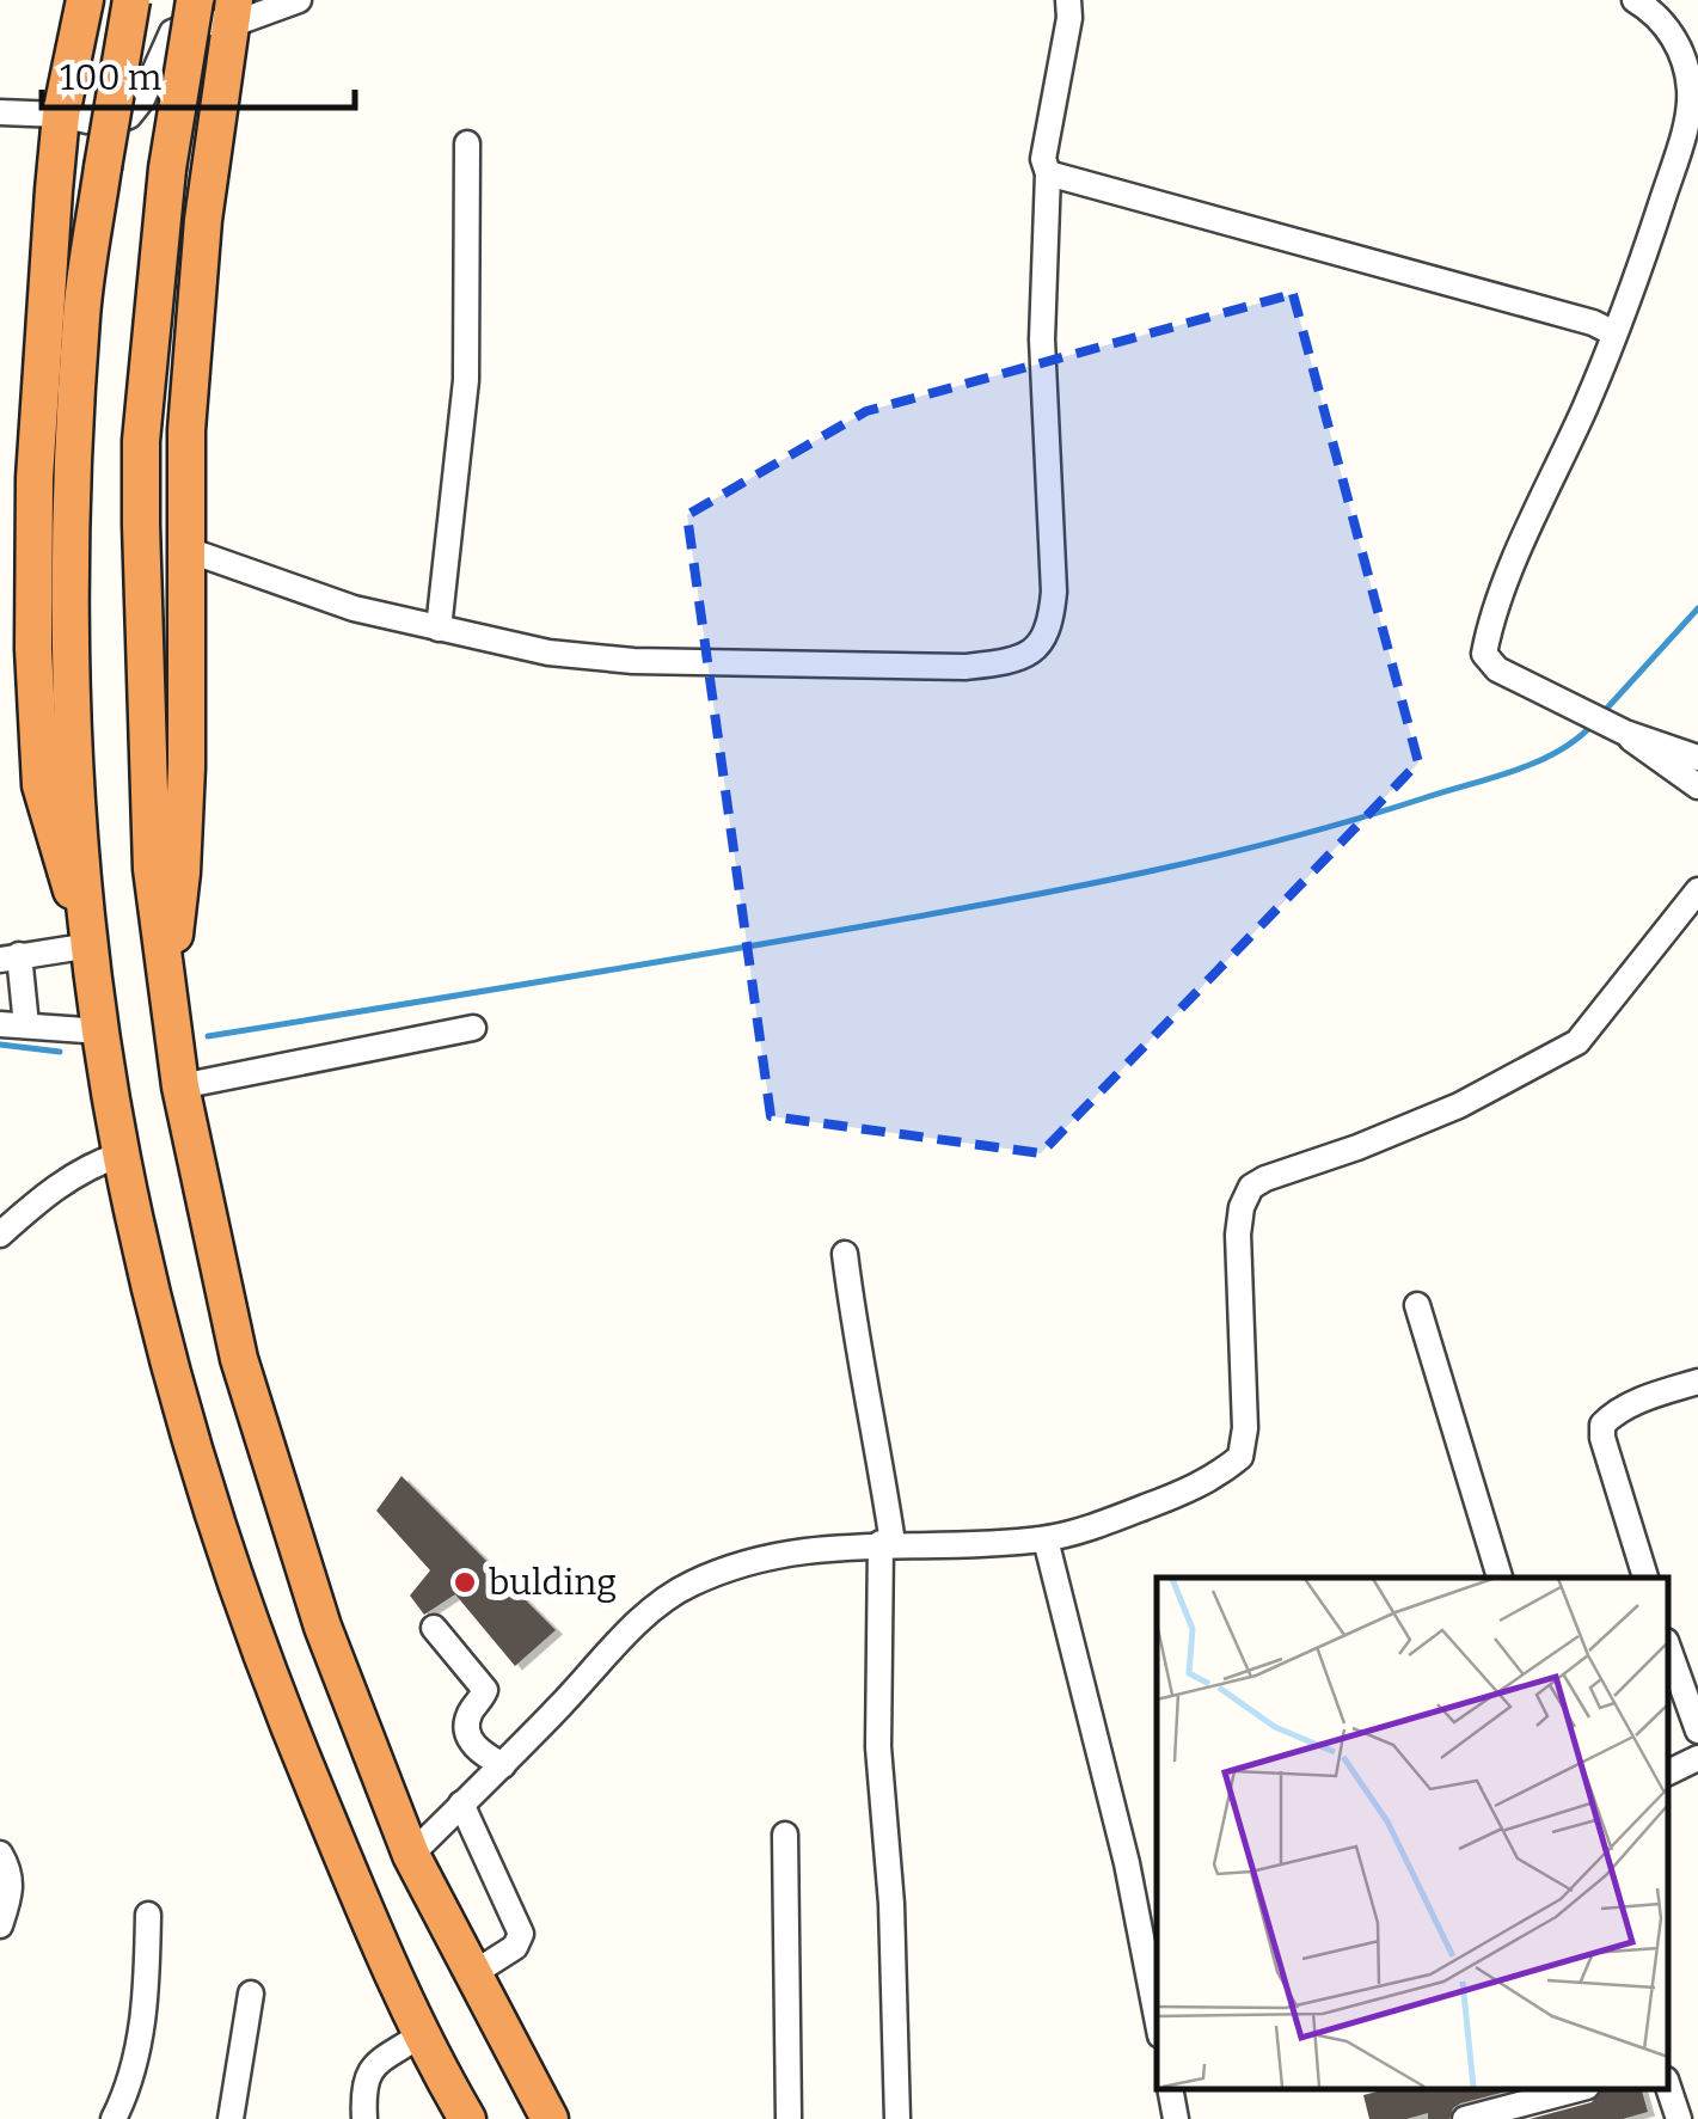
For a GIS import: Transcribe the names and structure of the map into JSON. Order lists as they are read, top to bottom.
{
  "places": ["bulding"],
  "scale_bar": "100 m"
}
